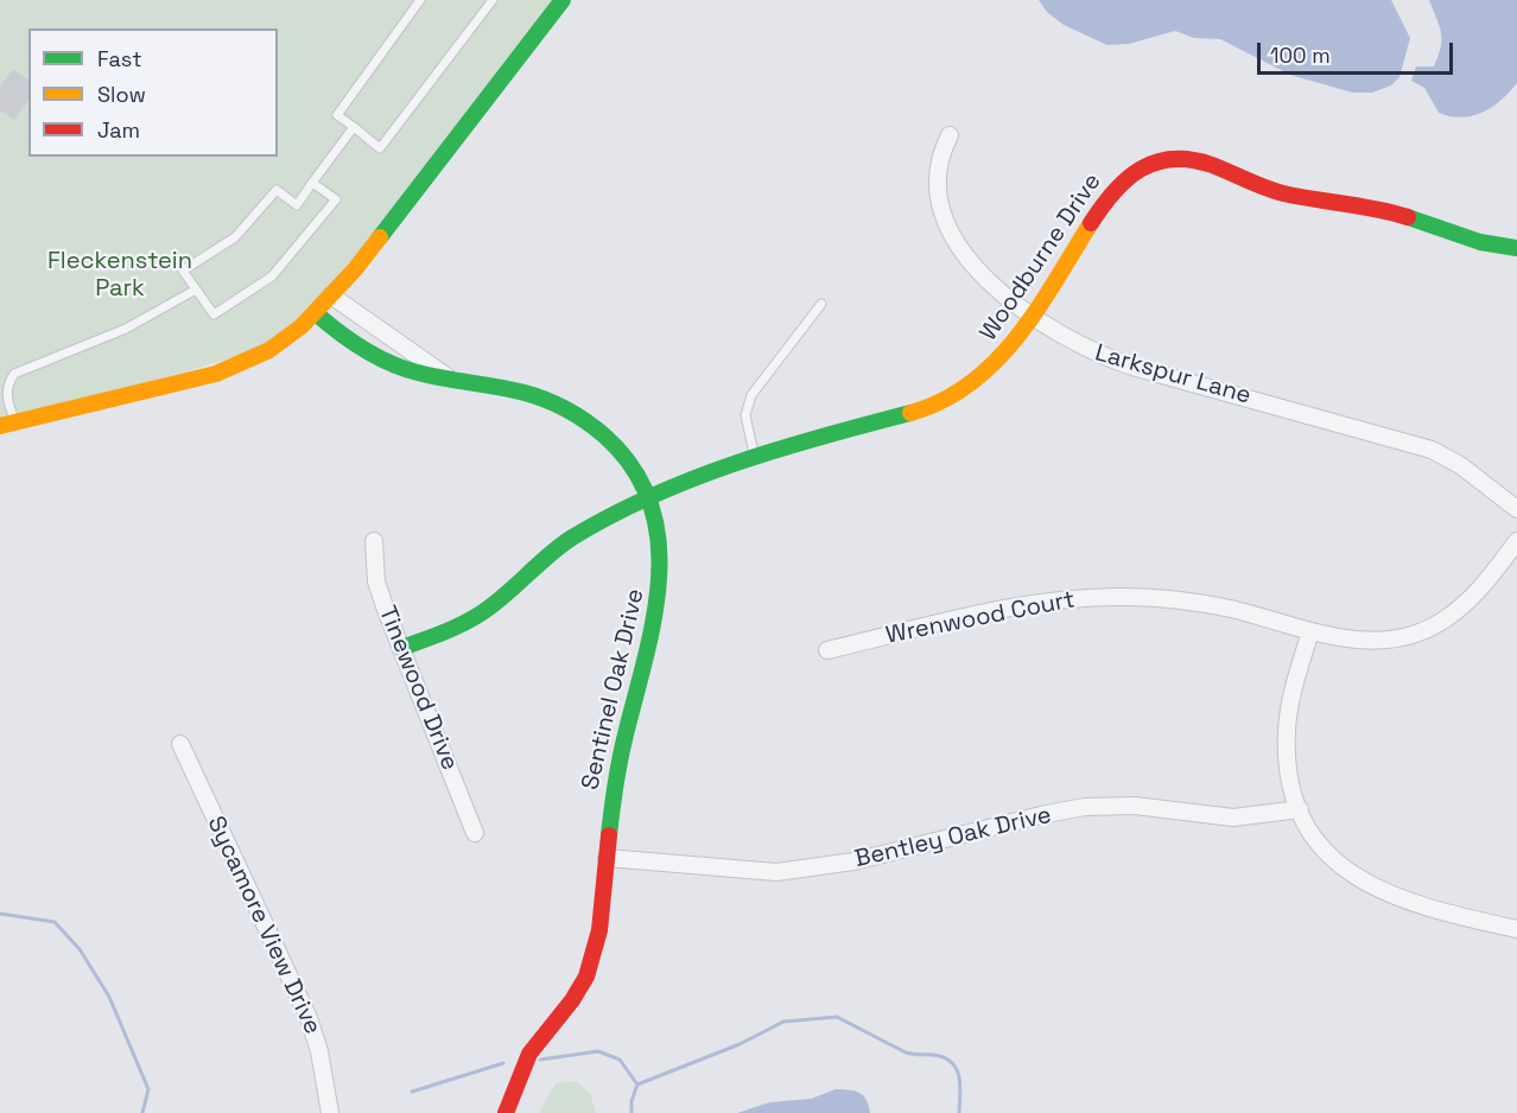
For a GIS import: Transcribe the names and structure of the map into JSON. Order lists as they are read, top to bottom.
{
  "streets": {
    "street": [
      "Woodburne Drive",
      "Larkspur Lane",
      "Wrenwood Court",
      "Tinewood Drive",
      "Sentinel Oak Drive",
      "Bentley Oak Drive",
      "Sycamore View Drive"
    ]
  },
  "crossings": [
    ["Woodburne Drive", "Larkspur Lane"],
    ["Woodburne Drive", "Tinewood Drive"],
    ["Woodburne Drive", "Sentinel Oak Drive"],
    ["Sentinel Oak Drive", "Bentley Oak Drive"]
  ],
  "parks": ["Fleckenstein Park"],
  "legend": ["Fast", "Slow", "Jam"],
  "scale_bar": "100 m"
}
